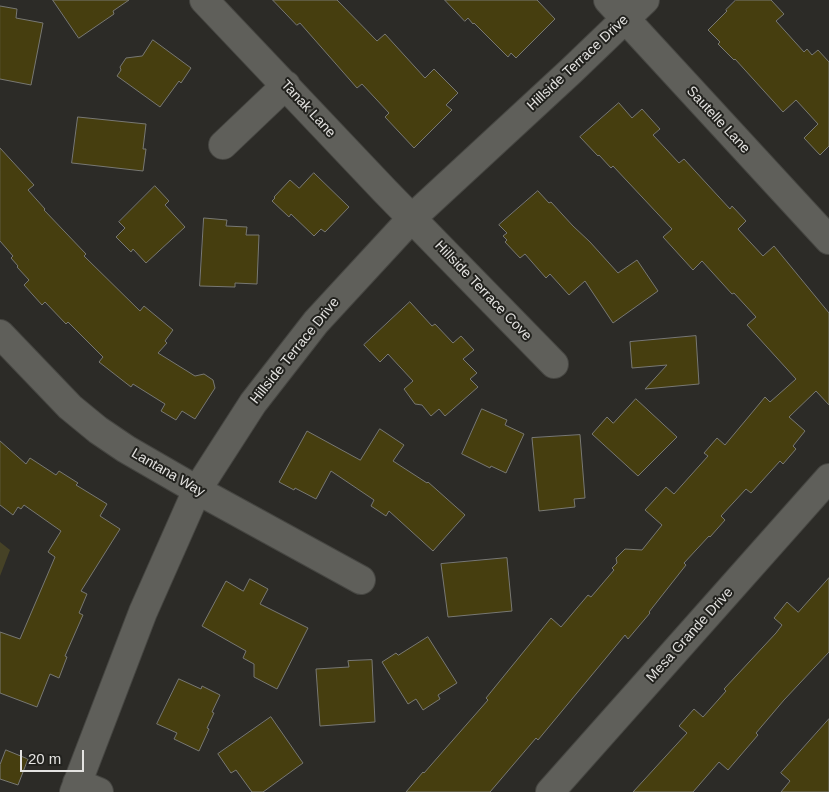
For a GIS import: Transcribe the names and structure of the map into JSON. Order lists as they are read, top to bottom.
{
  "streets": {
    "street": [
      "Hillside Terrace Drive",
      "Tanak Lane",
      "Sautelle Lane",
      "Hillside Terrace Cove",
      "Lantana Way",
      "Mesa Grande Drive"
    ]
  },
  "crossings": [
    ["Hillside Terrace Drive", "Tanak Lane"],
    ["Hillside Terrace Drive", "Sautelle Lane"],
    ["Hillside Terrace Drive", "Hillside Terrace Cove"],
    ["Hillside Terrace Drive", "Lantana Way"],
    ["Tanak Lane", "Hillside Terrace Cove"]
  ],
  "scale_bar": "20 m"
}
